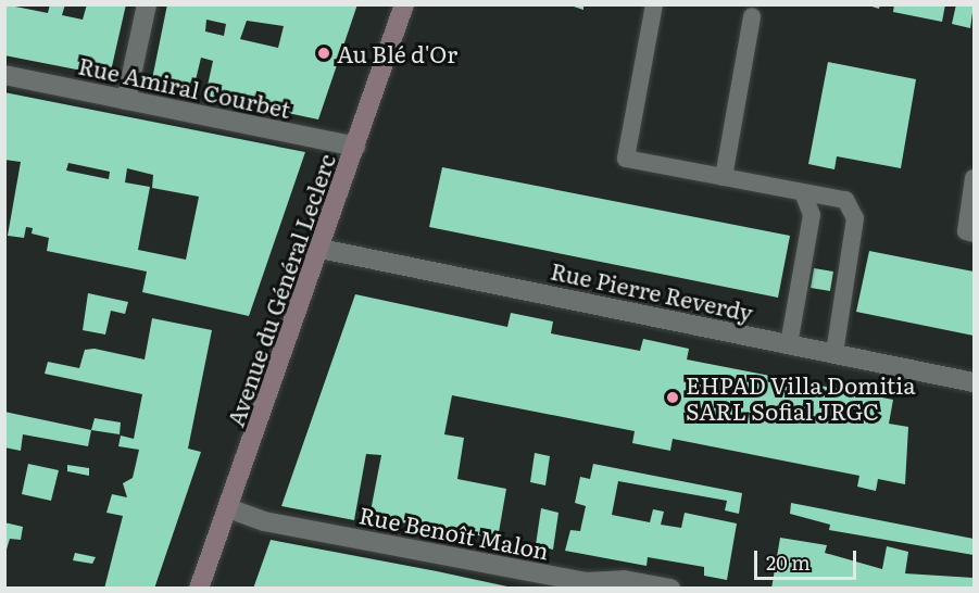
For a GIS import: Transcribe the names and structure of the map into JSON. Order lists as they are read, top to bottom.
{
  "streets": {
    "main road": ["Avenue du Général Leclerc"],
    "street": ["Rue Amiral Courbet", "Rue Pierre Reverdy", "Rue Benoît Malon"]
  },
  "crossings": [
    ["Rue Amiral Courbet", "Avenue du Général Leclerc"],
    ["Avenue du Général Leclerc", "Rue Pierre Reverdy"],
    ["Avenue du Général Leclerc", "Rue Benoît Malon"]
  ],
  "places": ["Au Blé d'Or", "EHPAD Villa Domitia SARL Sofial JRGC"],
  "scale_bar": "20 m"
}
